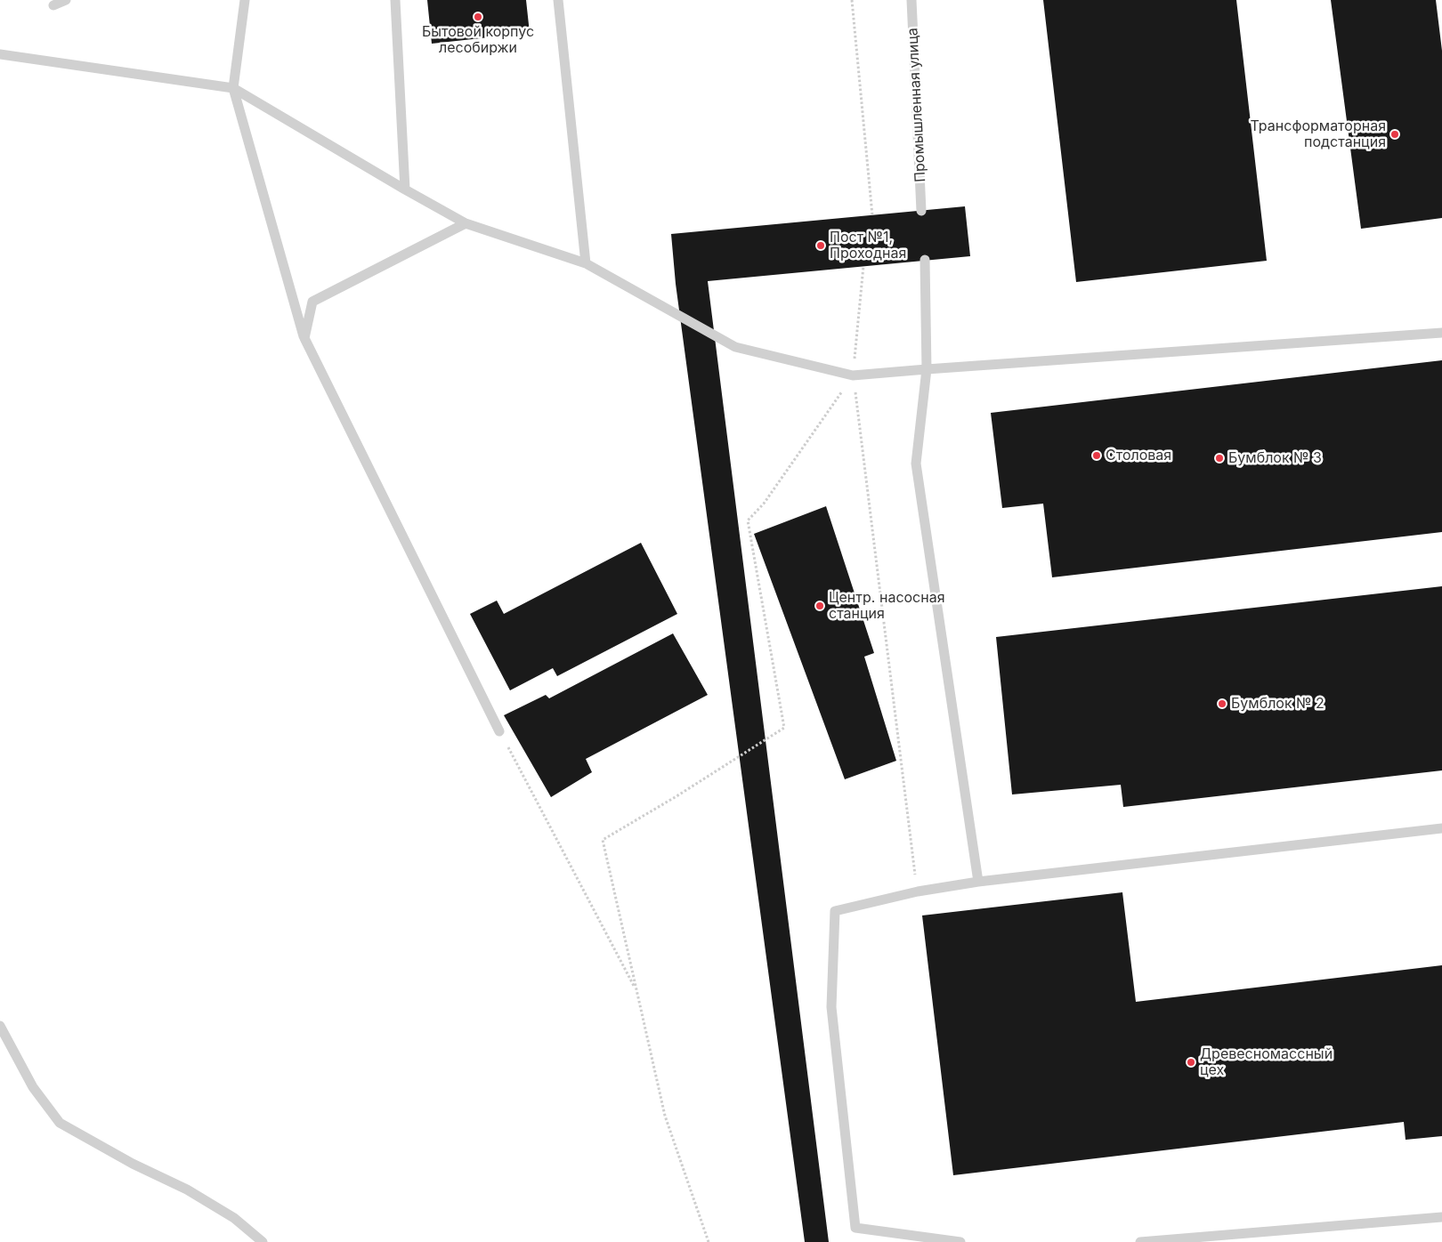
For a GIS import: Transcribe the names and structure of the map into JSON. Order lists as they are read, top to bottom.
{
  "streets": {
    "lane": ["Промышленная улица"]
  },
  "places": [
    "Бытовой корпус лесобиржи",
    "Трансформаторная подстанция",
    "Пост №1, Проходная",
    "Столовая",
    "Бумблок № 3",
    "Центр. насосная станция",
    "Бумблок № 2",
    "Древесномассный цех"
  ]
}
